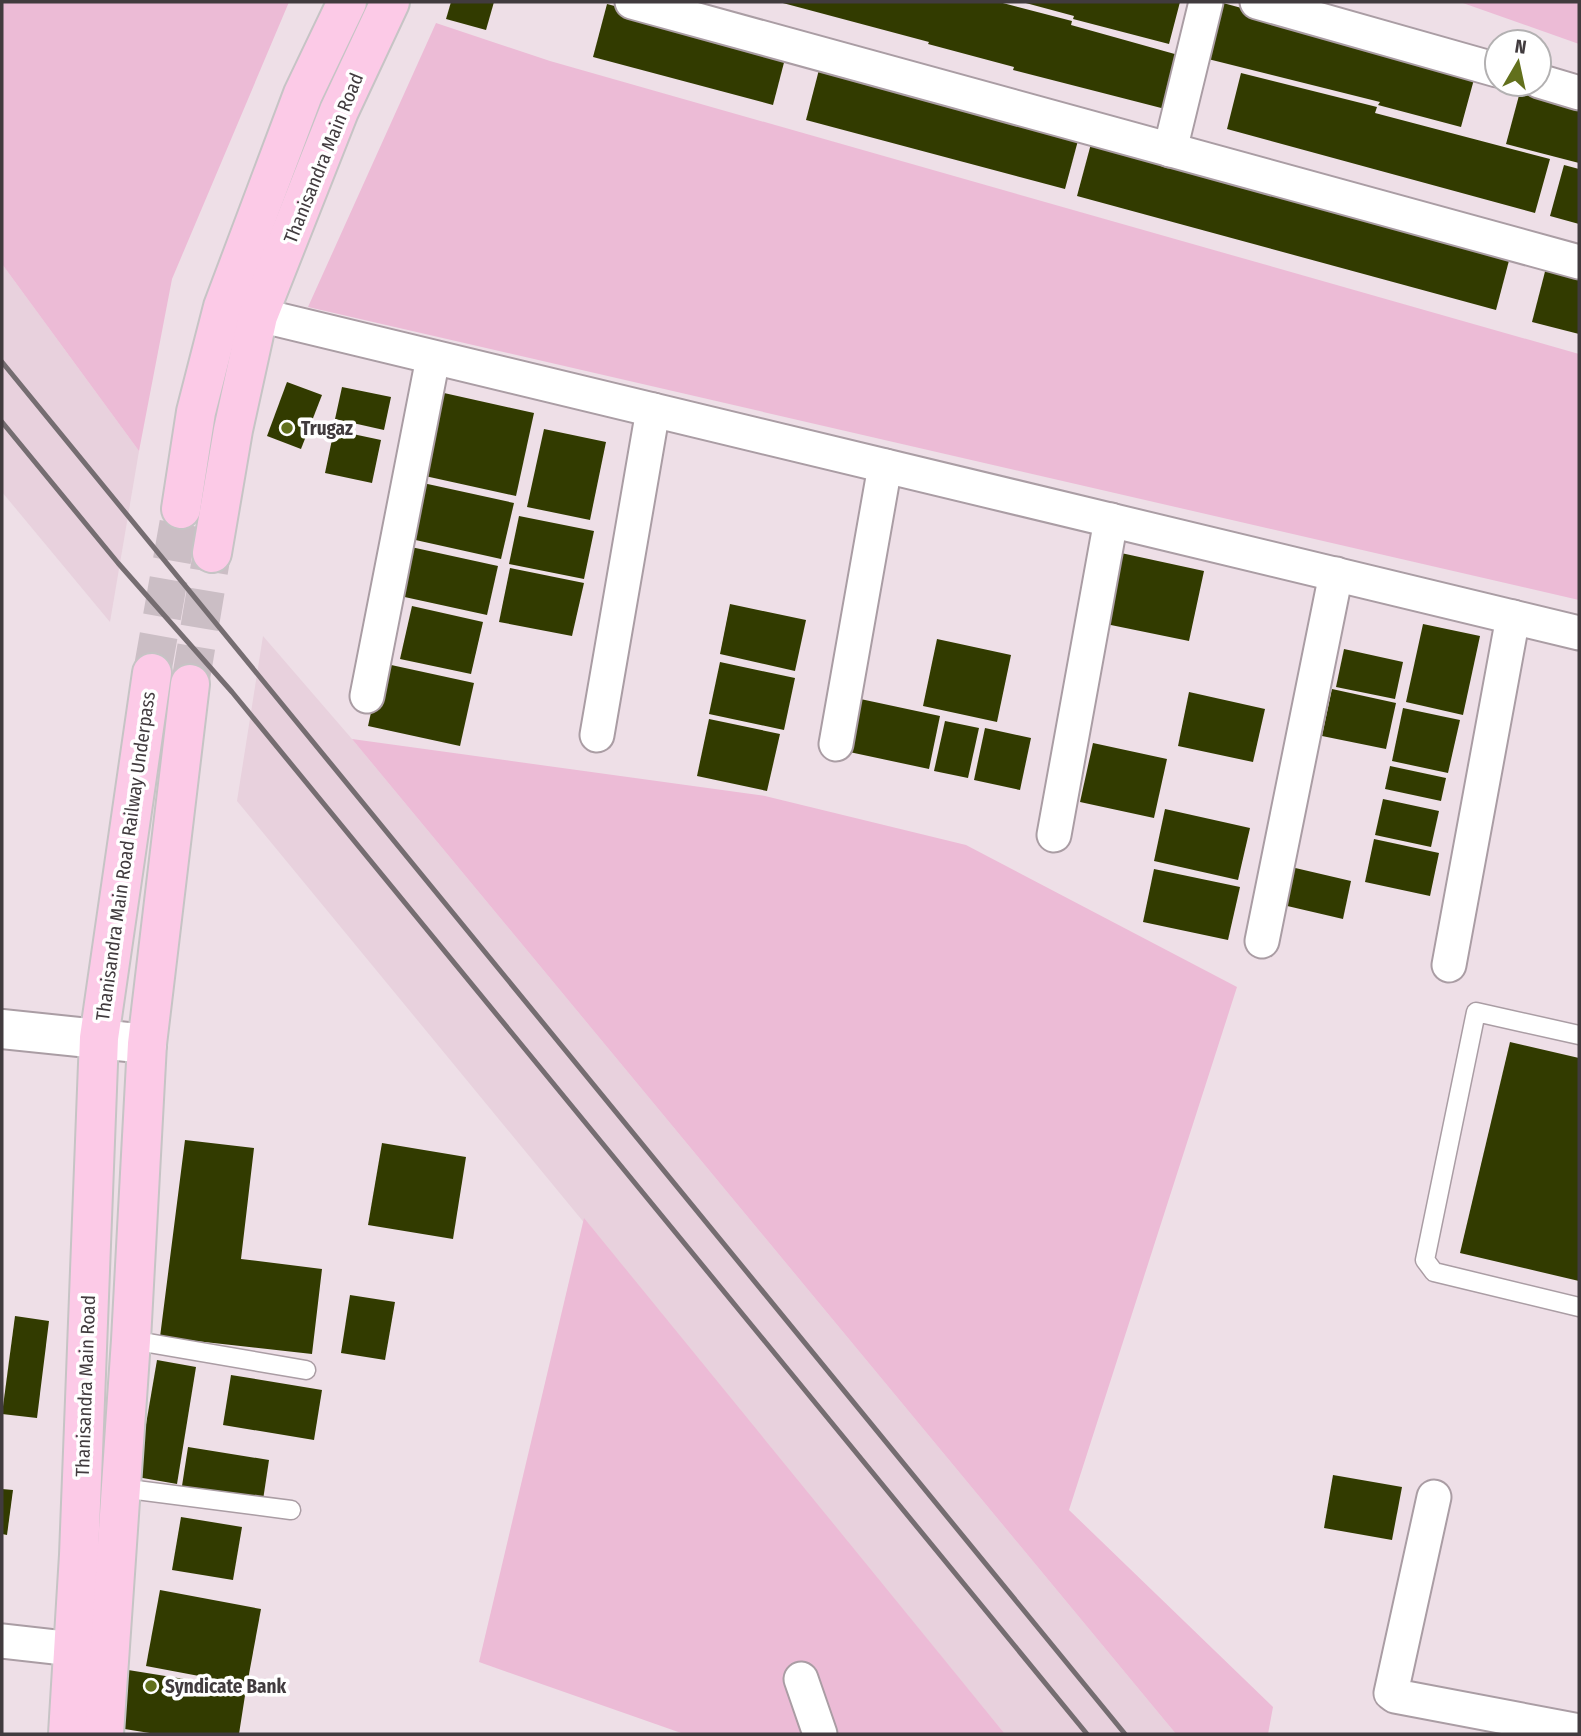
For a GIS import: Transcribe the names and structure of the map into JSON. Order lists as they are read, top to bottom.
{
  "streets": {
    "main road": ["Thanisandra Main Road", "Thanisandra Main Road Railway Underpass"]
  },
  "crossings": [
    ["Thanisandra Main Road", "Thanisandra Main Road Railway Underpass"]
  ],
  "places": ["Trugaz", "Syndicate Bank"],
  "north": "top"
}
